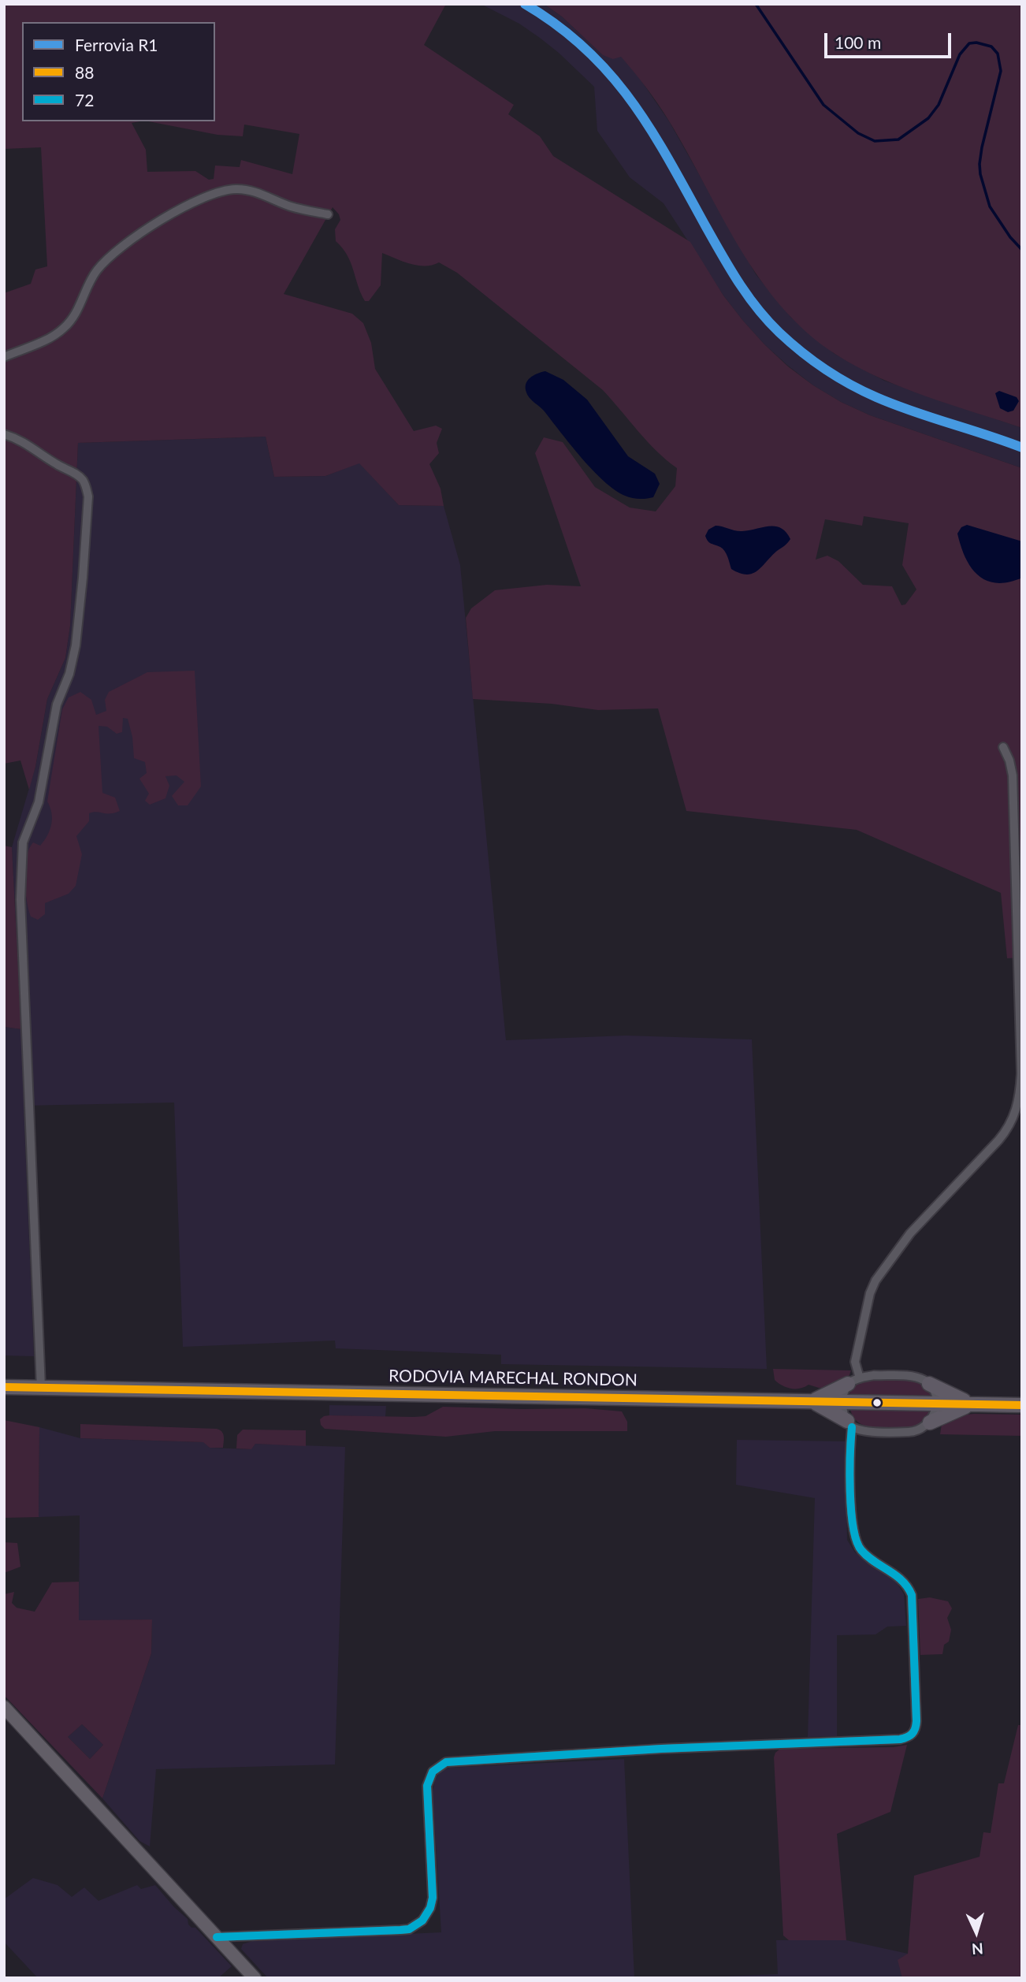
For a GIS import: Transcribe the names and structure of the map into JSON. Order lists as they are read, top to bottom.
{
  "streets": {
    "main road": ["RODOVIA MARECHAL RONDON"]
  },
  "lines": ["rail line R1", "transit line 88", "transit line 72"],
  "legend": ["Ferrovia R1", "88", "72"],
  "scale_bar": "100 m",
  "north": "bottom"
}
